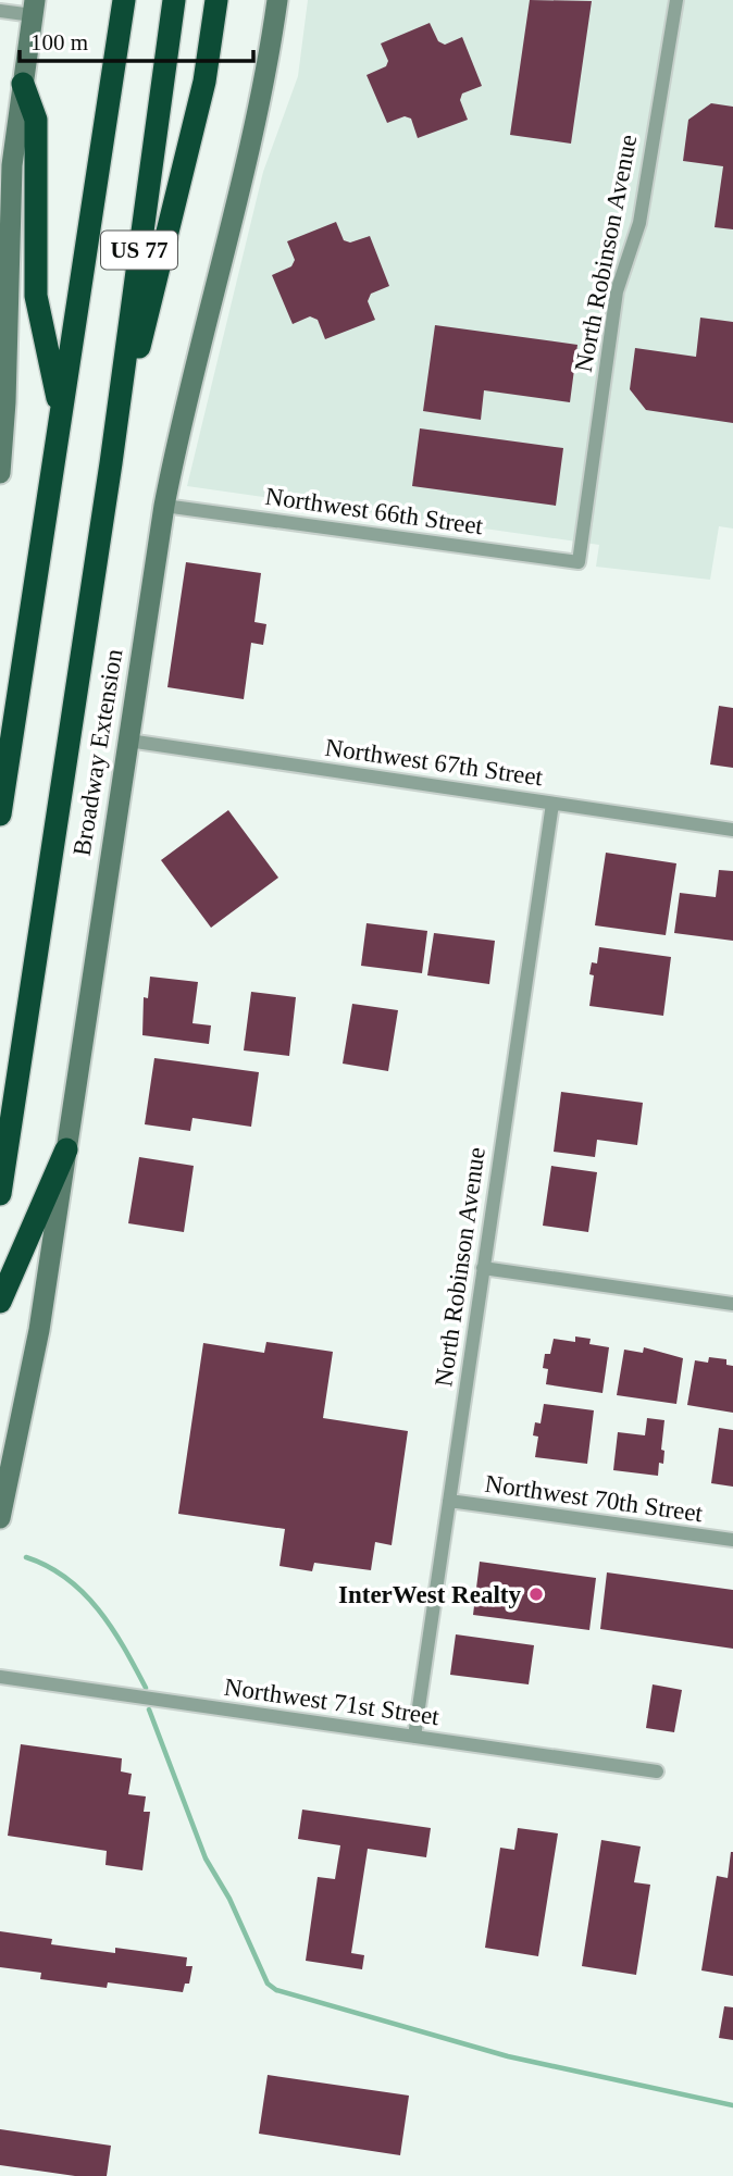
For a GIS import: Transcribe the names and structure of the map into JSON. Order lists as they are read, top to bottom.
{
  "streets": {
    "highway": ["US 77", "Broadway Extension"],
    "street": [
      "North Robinson Avenue",
      "Northwest 66th Street",
      "Northwest 67th Street",
      "Northwest 70th Street",
      "Northwest 71st Street"
    ]
  },
  "crossings": [
    ["North Robinson Avenue", "Northwest 66th Street"],
    ["North Robinson Avenue", "Northwest 67th Street"],
    ["North Robinson Avenue", "Northwest 70th Street"],
    ["North Robinson Avenue", "Northwest 71st Street"],
    ["Northwest 66th Street", "Broadway Extension"],
    ["Broadway Extension", "Northwest 67th Street"]
  ],
  "places": ["InterWest Realty"],
  "scale_bar": "100 m"
}
